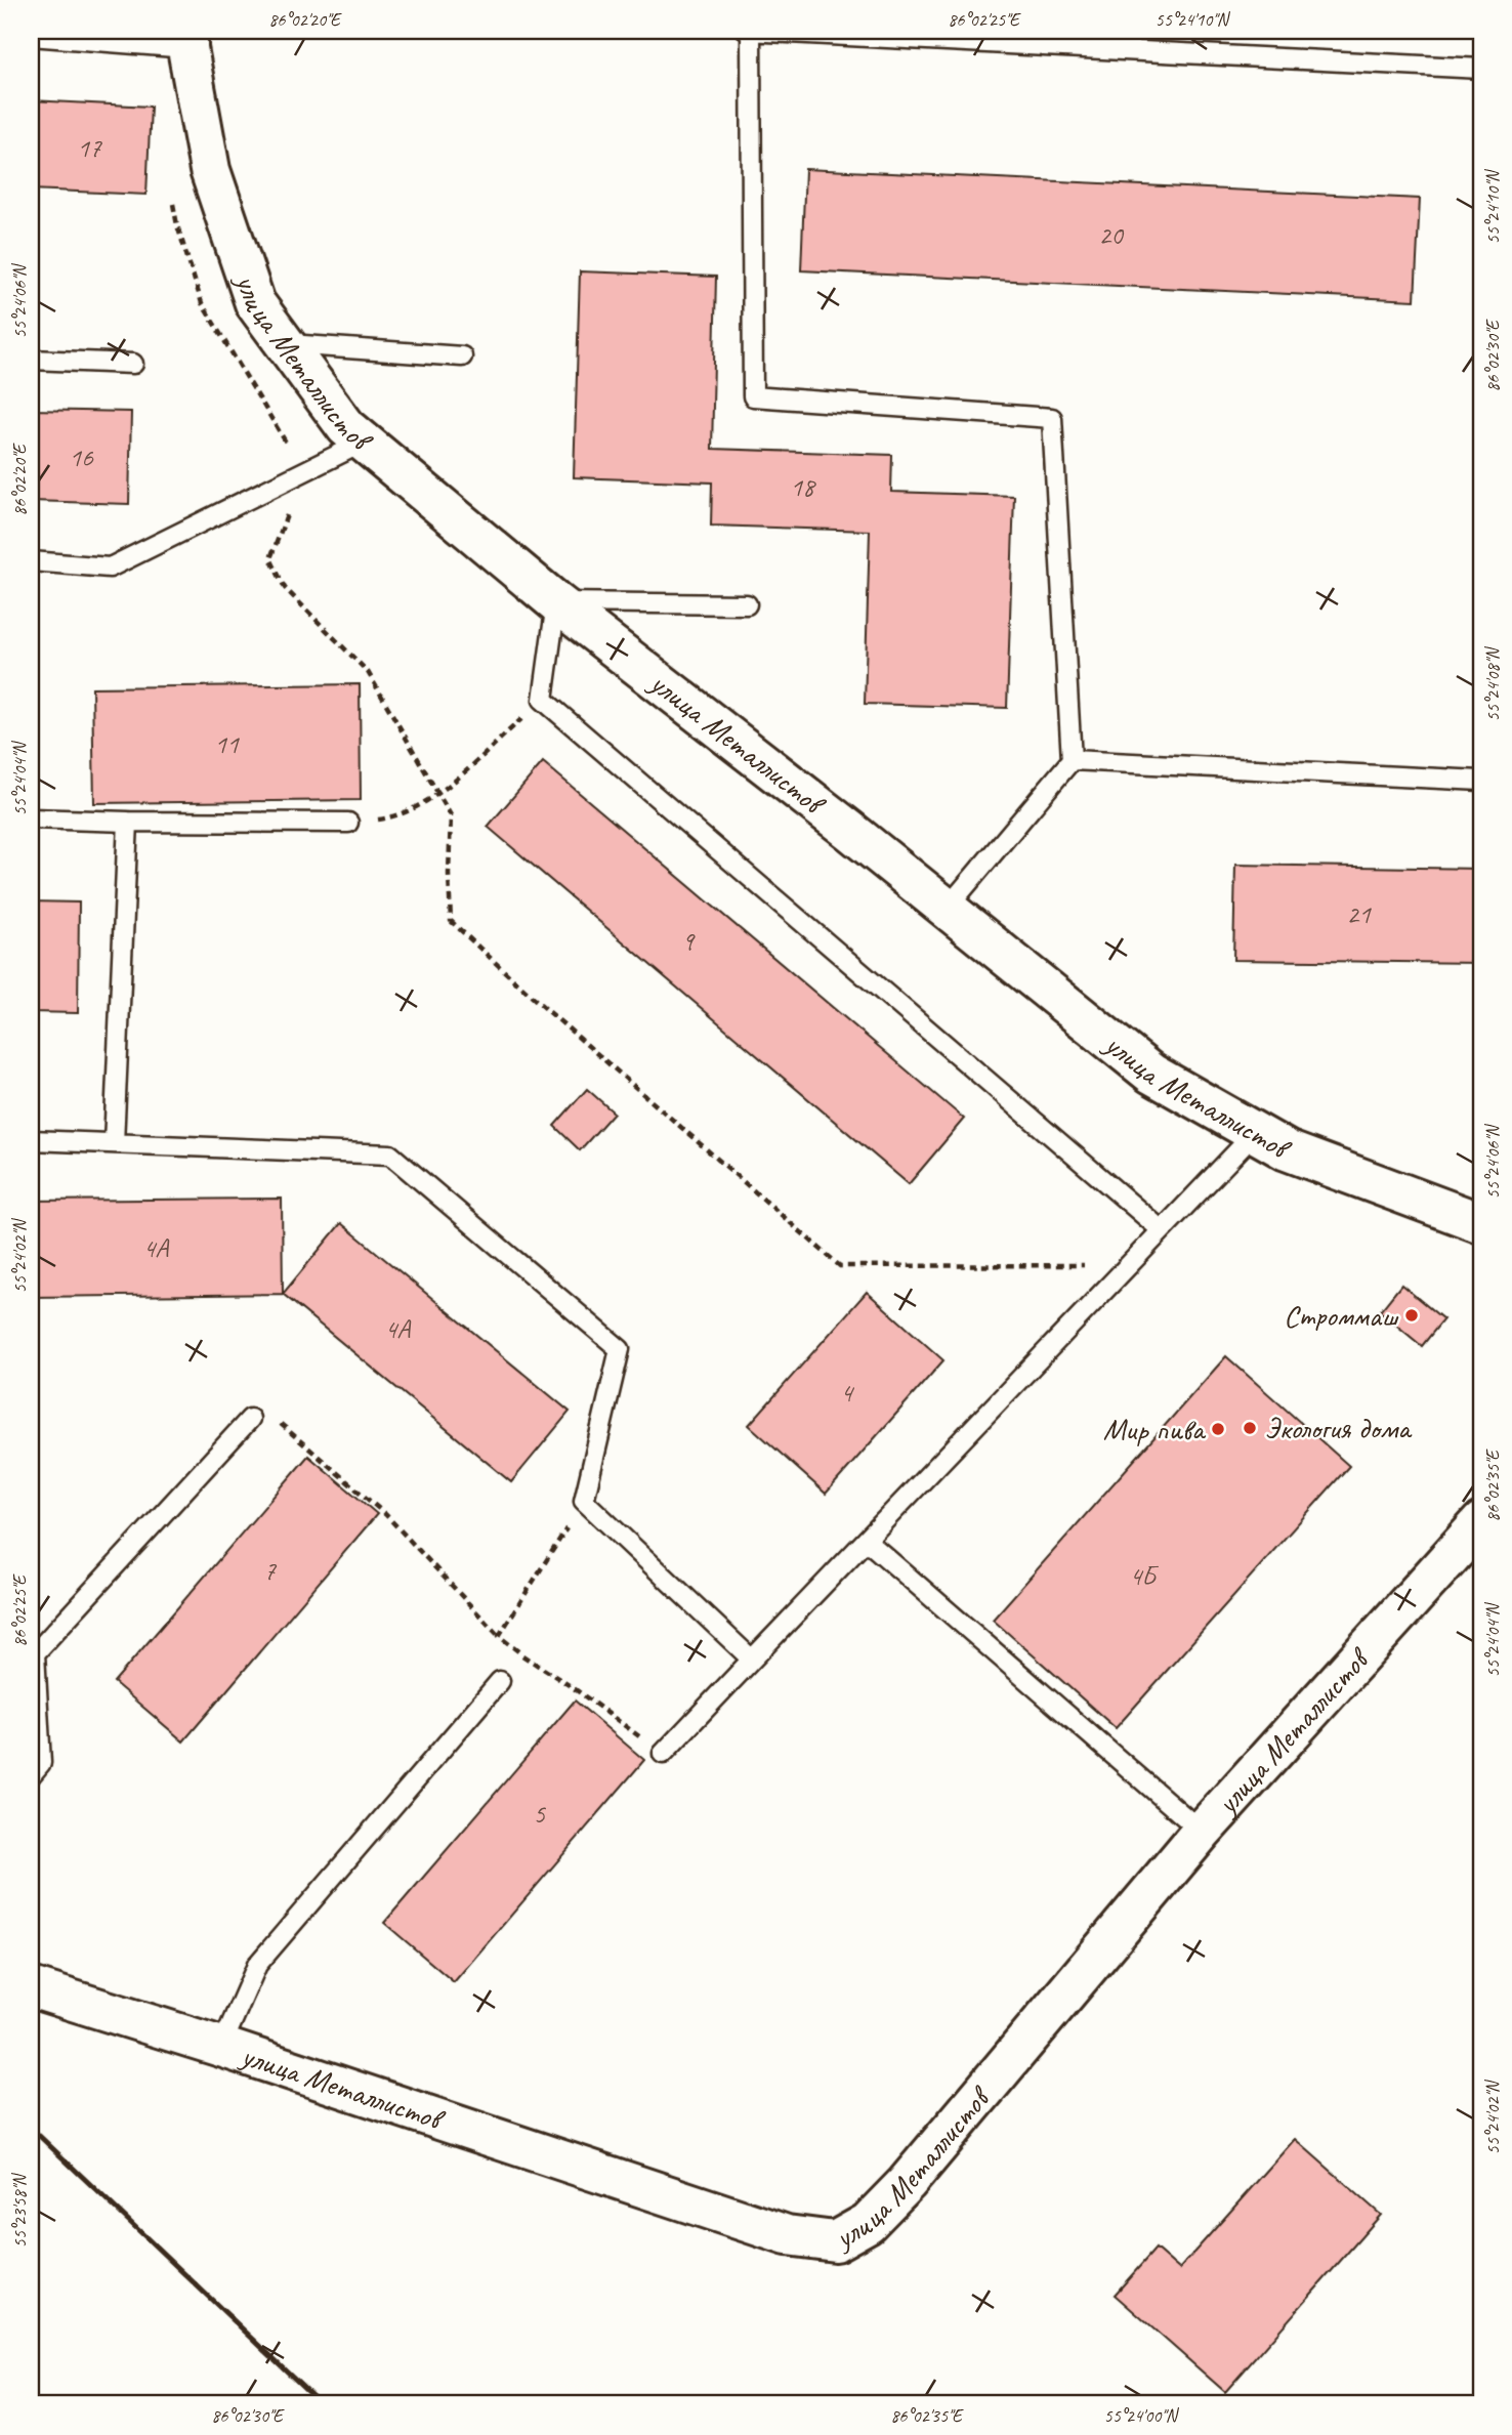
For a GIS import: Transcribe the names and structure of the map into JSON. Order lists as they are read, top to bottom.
{
  "streets": {
    "main road": ["улица Металлистов"]
  },
  "places": ["Строммаш", "Экология дома", "Мир пива"],
  "house_numbers": [
    "17",
    "20",
    "16",
    "18",
    "11",
    "21",
    "9",
    "4А",
    "4А",
    "4",
    "7",
    "4Б",
    "5"
  ],
  "coordinates": [
    "86°02'20\"E",
    "86°02'25\"E",
    "55°24'10\"N",
    "55°24'06\"N",
    "86°02'30\"E",
    "55°24'08\"N",
    "55°24'04\"N",
    "55°24'02\"N",
    "86°02'35\"E",
    "55°23'58\"N",
    "55°24'00\"N"
  ]
}
